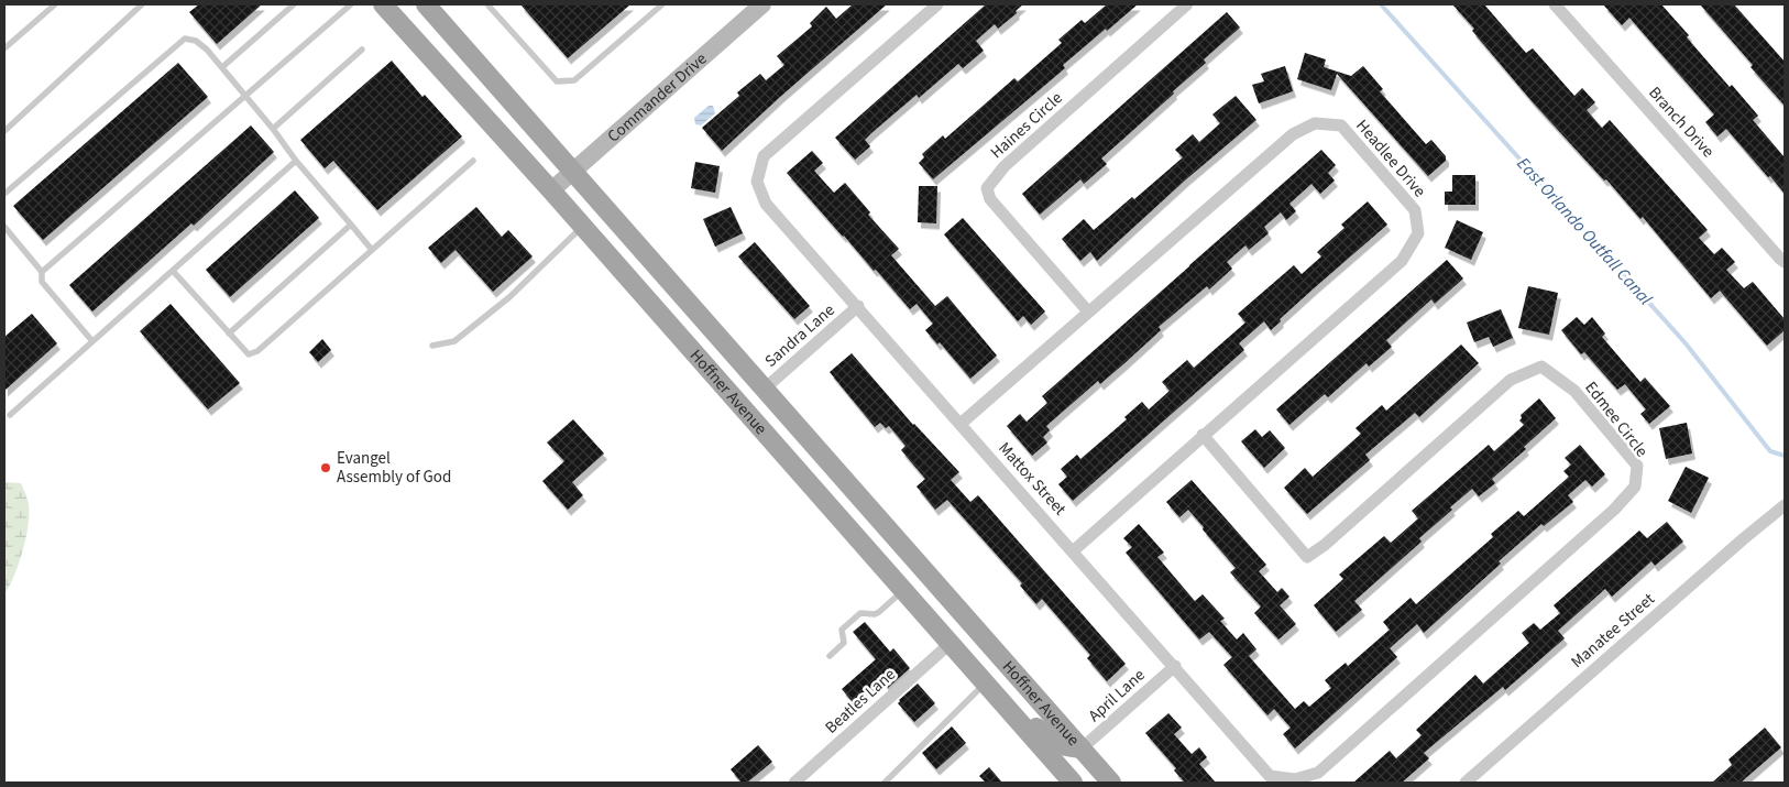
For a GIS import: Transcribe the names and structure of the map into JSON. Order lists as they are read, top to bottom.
{
  "streets": {
    "main road": ["Hoffner Avenue"],
    "street": [
      "Commander Drive",
      "Branch Drive",
      "Haines Circle",
      "Headlee Drive",
      "Sandra Lane",
      "Edmee Circle",
      "Mattox Street",
      "Manatee Street",
      "April Lane",
      "Beatles Lane"
    ]
  },
  "crossings": [
    ["Commander Drive", "Hoffner Avenue"],
    ["Haines Circle", "Headlee Drive"],
    ["Headlee Drive", "Edmee Circle"],
    ["Headlee Drive", "Mattox Street"],
    ["Sandra Lane", "Hoffner Avenue"],
    ["Sandra Lane", "Mattox Street"],
    ["Hoffner Avenue", "April Lane"],
    ["Hoffner Avenue", "Beatles Lane"],
    ["Edmee Circle", "Mattox Street"],
    ["Mattox Street", "April Lane"]
  ],
  "water": ["East Orlando Outfall Canal"],
  "places": ["Evangel Assembly of God"]
}
